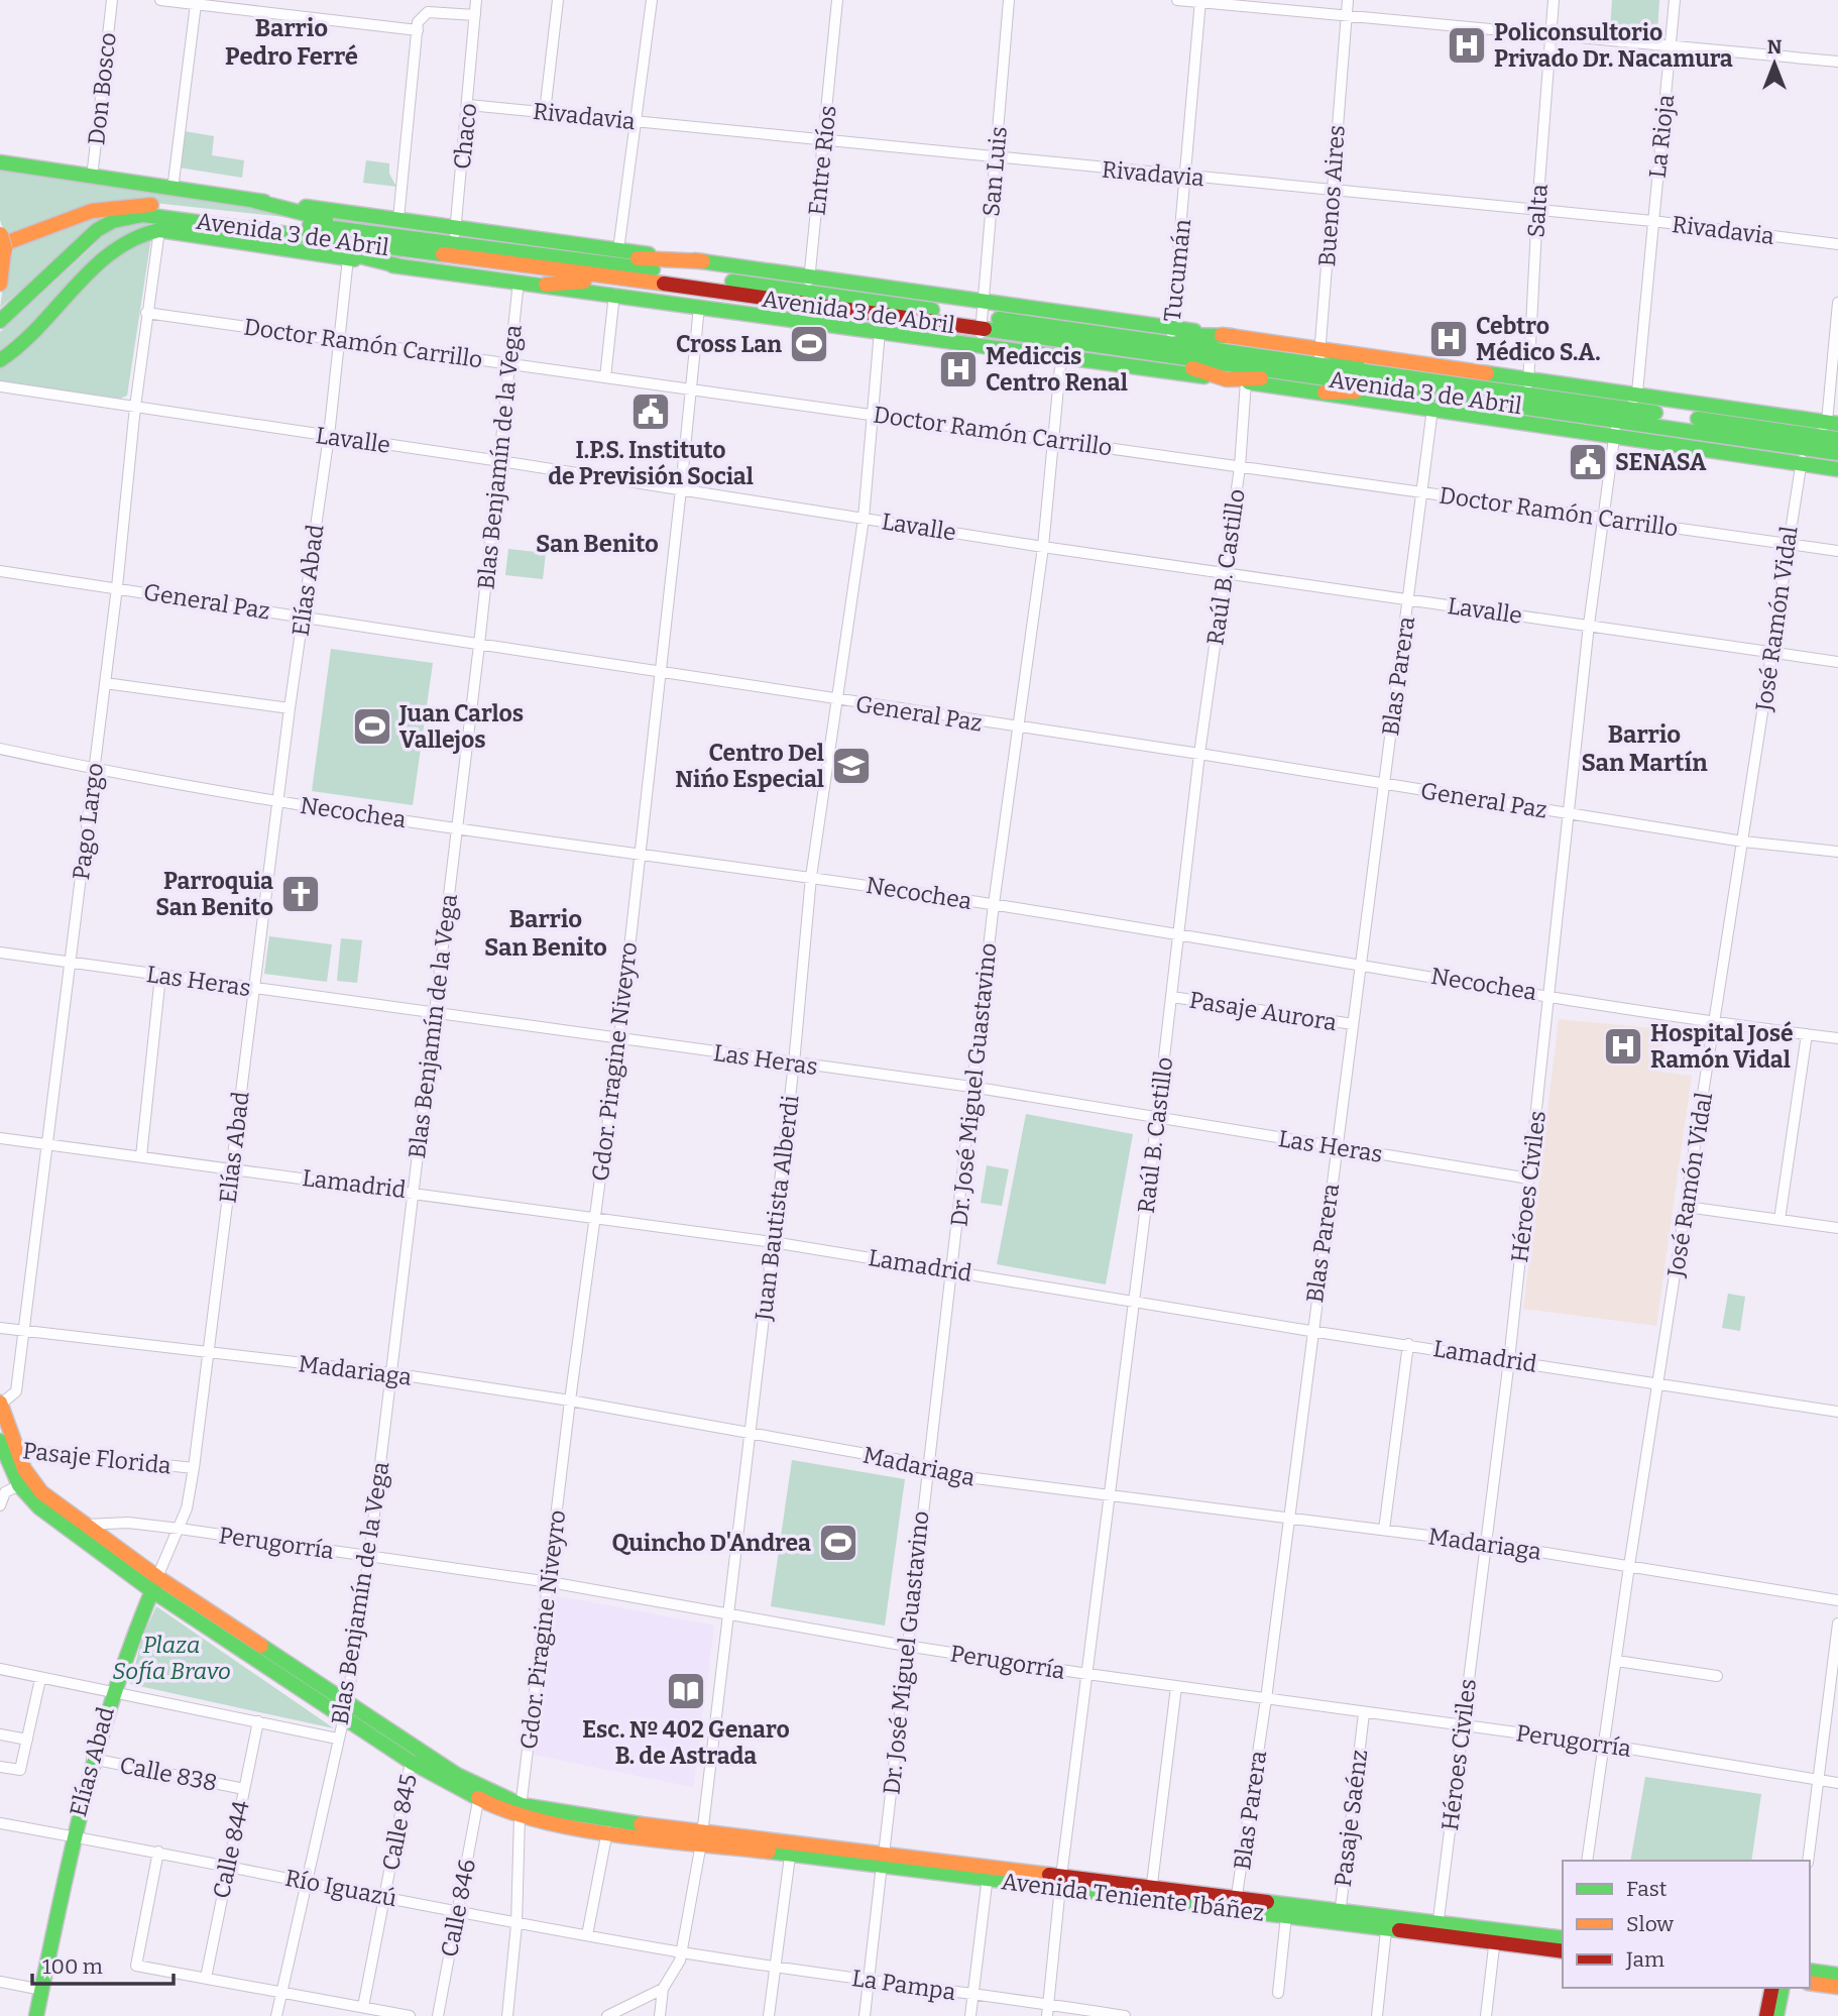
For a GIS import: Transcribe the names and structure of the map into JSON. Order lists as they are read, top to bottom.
{
  "streets": {
    "main road": ["Avenida 3 de Abril", "Elías Abad", "Avenida Teniente Ibáñez"],
    "street": [
      "Don Bosco",
      "Rivadavia",
      "Chaco",
      "La Rioja",
      "Entre Ríos",
      "San Luis",
      "Buenos Aires",
      "Salta",
      "Tucumán",
      "Doctor Ramón Carrillo",
      "Lavalle",
      "Blas Benjamín de la Vega",
      "Raúl B. Castillo",
      "General Paz",
      "José Ramón Vidal",
      "Blas Parera",
      "Necochea",
      "Pago Largo",
      "Las Heras",
      "Pasaje Aurora",
      "Gdor. Piragine Niveyro",
      "Dr. José Miguel Guastavino",
      "Lamadrid",
      "Héroes Civiles",
      "Juan Bautista Alberdi",
      "Madariaga",
      "Pasaje Florida",
      "Perugorría",
      "Calle 838",
      "Pasaje Saénz",
      "Calle 845",
      "Calle 844",
      "Río Iguazú",
      "Calle 846",
      "La Pampa"
    ]
  },
  "crossings": [
    ["Don Bosco", "Avenida 3 de Abril"],
    ["Rivadavia", "Chaco"],
    ["Rivadavia", "La Rioja"],
    ["Rivadavia", "Entre Ríos"],
    ["Rivadavia", "San Luis"],
    ["Rivadavia", "Buenos Aires"],
    ["Rivadavia", "Salta"],
    ["Rivadavia", "Tucumán"],
    ["Chaco", "Avenida 3 de Abril"],
    ["La Rioja", "Avenida 3 de Abril"],
    ["La Rioja", "Héroes Civiles"],
    ["Entre Ríos", "Avenida 3 de Abril"],
    ["San Luis", "Avenida 3 de Abril"],
    ["Buenos Aires", "Avenida 3 de Abril"],
    ["Salta", "Avenida 3 de Abril"],
    ["Avenida 3 de Abril", "Tucumán"],
    ["Avenida 3 de Abril", "Blas Benjamín de la Vega"],
    ["Avenida 3 de Abril", "Raúl B. Castillo"],
    ["Avenida 3 de Abril", "Elías Abad"],
    ["Avenida 3 de Abril", "José Ramón Vidal"],
    ["Avenida 3 de Abril", "Blas Parera"],
    ["Avenida 3 de Abril", "Pago Largo"],
    ["Avenida 3 de Abril", "Gdor. Piragine Niveyro"],
    ["Avenida 3 de Abril", "Dr. José Miguel Guastavino"],
    ["Avenida 3 de Abril", "Héroes Civiles"],
    ["Avenida 3 de Abril", "Juan Bautista Alberdi"],
    ["Doctor Ramón Carrillo", "Blas Benjamín de la Vega"],
    ["Doctor Ramón Carrillo", "Raúl B. Castillo"],
    ["Doctor Ramón Carrillo", "Elías Abad"],
    ["Doctor Ramón Carrillo", "José Ramón Vidal"],
    ["Doctor Ramón Carrillo", "Blas Parera"],
    ["Doctor Ramón Carrillo", "Pago Largo"],
    ["Doctor Ramón Carrillo", "Gdor. Piragine Niveyro"],
    ["Doctor Ramón Carrillo", "Dr. José Miguel Guastavino"],
    ["Doctor Ramón Carrillo", "Héroes Civiles"],
    ["Doctor Ramón Carrillo", "Juan Bautista Alberdi"],
    ["Lavalle", "Blas Benjamín de la Vega"],
    ["Lavalle", "Raúl B. Castillo"],
    ["Lavalle", "Elías Abad"],
    ["Lavalle", "José Ramón Vidal"],
    ["Lavalle", "Blas Parera"],
    ["Lavalle", "Pago Largo"],
    ["Lavalle", "Gdor. Piragine Niveyro"],
    ["Lavalle", "Dr. José Miguel Guastavino"],
    ["Lavalle", "Héroes Civiles"],
    ["Lavalle", "Juan Bautista Alberdi"],
    ["Blas Benjamín de la Vega", "General Paz"],
    ["Blas Benjamín de la Vega", "Necochea"],
    ["Blas Benjamín de la Vega", "Las Heras"],
    ["Blas Benjamín de la Vega", "Lamadrid"],
    ["Blas Benjamín de la Vega", "Madariaga"],
    ["Blas Benjamín de la Vega", "Perugorría"],
    ["Blas Benjamín de la Vega", "Río Iguazú"],
    ["Raúl B. Castillo", "General Paz"],
    ["Raúl B. Castillo", "Necochea"],
    ["Raúl B. Castillo", "Las Heras"],
    ["Raúl B. Castillo", "Pasaje Aurora"],
    ["Raúl B. Castillo", "Lamadrid"],
    ["Raúl B. Castillo", "Madariaga"],
    ["Raúl B. Castillo", "Perugorría"],
    ["Raúl B. Castillo", "Avenida Teniente Ibáñez"],
    ["Raúl B. Castillo", "La Pampa"],
    ["Elías Abad", "General Paz"],
    ["Elías Abad", "Necochea"],
    ["Elías Abad", "Las Heras"],
    ["Elías Abad", "Lamadrid"],
    ["Elías Abad", "Madariaga"],
    ["Elías Abad", "Pasaje Florida"],
    ["Elías Abad", "Perugorría"],
    ["Elías Abad", "Calle 838"],
    ["Elías Abad", "Río Iguazú"],
    ["General Paz", "José Ramón Vidal"],
    ["General Paz", "Blas Parera"],
    ["General Paz", "Pago Largo"],
    ["General Paz", "Gdor. Piragine Niveyro"],
    ["General Paz", "Dr. José Miguel Guastavino"],
    ["General Paz", "Héroes Civiles"],
    ["General Paz", "Juan Bautista Alberdi"],
    ["José Ramón Vidal", "Necochea"],
    ["José Ramón Vidal", "Lamadrid"],
    ["José Ramón Vidal", "Madariaga"],
    ["José Ramón Vidal", "Perugorría"],
    ["Blas Parera", "Necochea"],
    ["Blas Parera", "Las Heras"],
    ["Blas Parera", "Pasaje Aurora"],
    ["Blas Parera", "Lamadrid"],
    ["Blas Parera", "Madariaga"],
    ["Blas Parera", "Perugorría"],
    ["Blas Parera", "Avenida Teniente Ibáñez"],
    ["Necochea", "Pago Largo"],
    ["Necochea", "Gdor. Piragine Niveyro"],
    ["Necochea", "Dr. José Miguel Guastavino"],
    ["Necochea", "Héroes Civiles"],
    ["Necochea", "Juan Bautista Alberdi"],
    ["Pago Largo", "Las Heras"],
    ["Pago Largo", "Lamadrid"],
    ["Pago Largo", "Madariaga"],
    ["Las Heras", "Gdor. Piragine Niveyro"],
    ["Las Heras", "Dr. José Miguel Guastavino"],
    ["Las Heras", "Héroes Civiles"],
    ["Las Heras", "Juan Bautista Alberdi"],
    ["Gdor. Piragine Niveyro", "Lamadrid"],
    ["Gdor. Piragine Niveyro", "Madariaga"],
    ["Gdor. Piragine Niveyro", "Perugorría"],
    ["Gdor. Piragine Niveyro", "Río Iguazú"],
    ["Dr. José Miguel Guastavino", "Lamadrid"],
    ["Dr. José Miguel Guastavino", "Madariaga"],
    ["Dr. José Miguel Guastavino", "Perugorría"],
    ["Dr. José Miguel Guastavino", "Avenida Teniente Ibáñez"],
    ["Dr. José Miguel Guastavino", "La Pampa"],
    ["Lamadrid", "Héroes Civiles"],
    ["Lamadrid", "Juan Bautista Alberdi"],
    ["Héroes Civiles", "Madariaga"],
    ["Héroes Civiles", "Perugorría"],
    ["Héroes Civiles", "Avenida Teniente Ibáñez"],
    ["Juan Bautista Alberdi", "Madariaga"],
    ["Juan Bautista Alberdi", "Perugorría"],
    ["Juan Bautista Alberdi", "Río Iguazú"],
    ["Juan Bautista Alberdi", "Avenida Teniente Ibáñez"],
    ["Juan Bautista Alberdi", "La Pampa"],
    ["Perugorría", "Pasaje Saénz"],
    ["Calle 838", "Calle 844"],
    ["Pasaje Saénz", "Avenida Teniente Ibáñez"],
    ["Calle 845", "Río Iguazú"],
    ["Calle 844", "Río Iguazú"],
    ["Río Iguazú", "Calle 846"],
    ["Río Iguazú", "La Pampa"]
  ],
  "districts": [
    "Barrio Pedro Ferré",
    "San Benito",
    "Barrio San Martín",
    "Barrio San Benito"
  ],
  "parks": ["Plaza Sofía Bravo"],
  "places": {
    "hospital": [
      "Policonsultorio Privado Dr. Nacamura",
      "Cebtro Médico S.A.",
      "Mediccis Centro Renal",
      "Hospital José Ramón Vidal"
    ],
    "sports": ["Cross Lan", "Juan Carlos Vallejos", "Quincho D'Andrea"],
    "public building": ["I.P.S. Instituto de Previsión Social", "SENASA"],
    "school or university": ["Centro Del Nińo Especial"],
    "church": ["Parroquia San Benito"],
    "library": ["Esc. Nº 402 Genaro B. de Astrada"]
  },
  "legend": ["Fast", "Slow", "Jam"],
  "scale_bar": "100 m",
  "north": "top"
}
